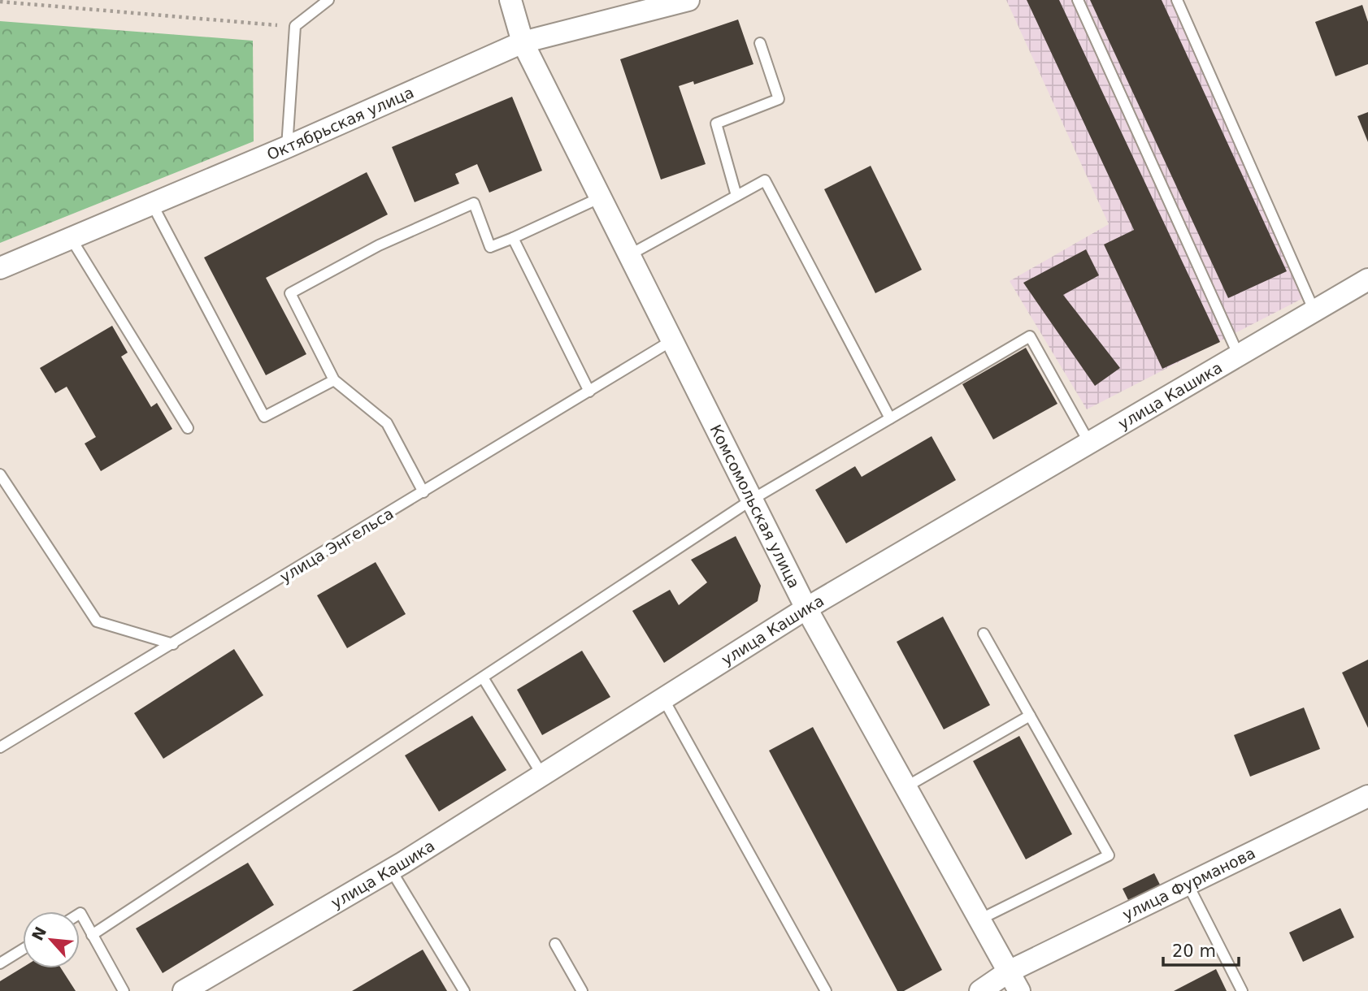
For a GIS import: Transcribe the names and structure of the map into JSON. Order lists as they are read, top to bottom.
{
  "streets": {
    "street": [
      "Октябрьская улица",
      "улица Кашика",
      "Комсомольская улица",
      "улица Фурманова"
    ],
    "lane": ["улица Энгельса"]
  },
  "crossings": [
    ["Октябрьская улица", "Комсомольская улица"],
    ["улица Кашика", "Комсомольская улица"],
    ["Комсомольская улица", "улица Энгельса"],
    ["Комсомольская улица", "улица Фурманова"]
  ],
  "scale_bar": "20 m",
  "north": "top left"
}
